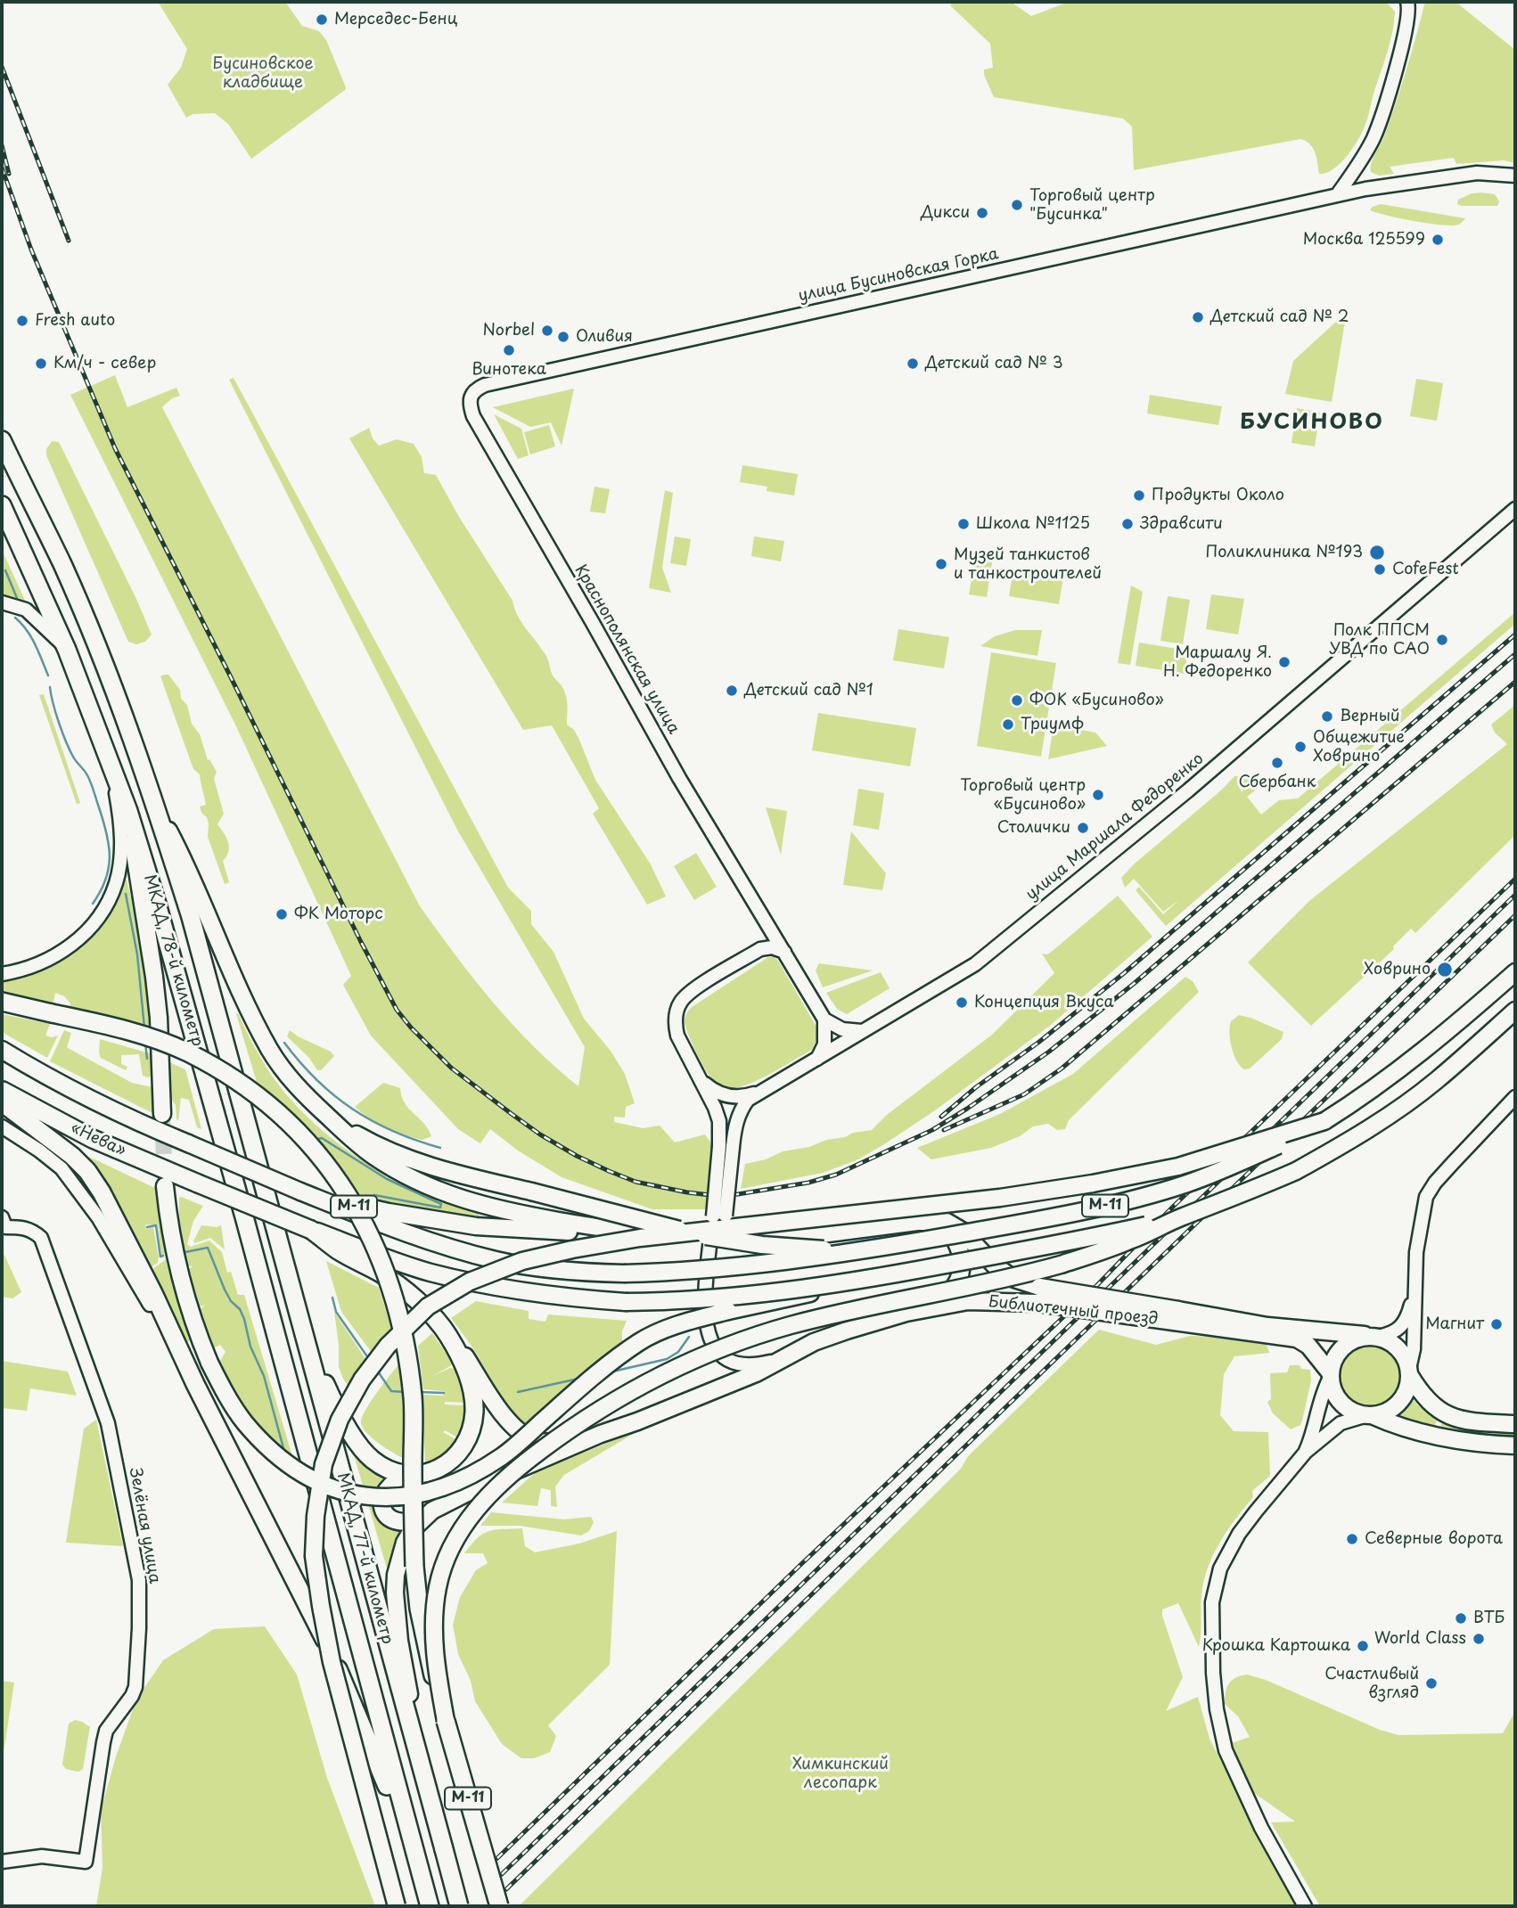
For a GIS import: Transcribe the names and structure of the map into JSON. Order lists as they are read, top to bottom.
{
  "streets": {
    "highway": [
      "МКАД, 78-й километр",
      "«Нева»",
      "М-11",
      "МКАД, 77-й километр"
    ],
    "main road": ["Библиотечный проезд"],
    "street": [
      "улица Бусиновская Горка",
      "Краснополянская улица",
      "улица Маршала Федоренко",
      "Зелёная улица"
    ]
  },
  "crossings": [
    ["улица Бусиновская Горка", "Краснополянская улица"],
    ["Краснополянская улица", "улица Маршала Федоренко"],
    ["МКАД, 78-й километр", "МКАД, 77-й километр"],
    ["«Нева»", "М-11"]
  ],
  "districts": ["БУСИНОВО"],
  "parks": ["Бусиновское кладбище", "Химкинский лесопарк"],
  "places": [
    "Мерседес-Бенц",
    "Торговый центр \"Бусинка\"",
    "Дикси",
    "Москва 125599",
    "Детский сад № 2",
    "Fresh auto",
    "Norbel",
    "Оливия",
    "Винотека",
    "Км/ч - север",
    "Детский сад № 3",
    "Продукты Около",
    "Школа №1125",
    "Здравсити",
    "Поликлиника №193",
    "Музей танкистов и танкостроителей",
    "CofeFest",
    "Полк ППСМ УВД по САО",
    "Маршалу Я. Н. Федоренко",
    "Детский сад №1",
    "ФОК «Бусиново»",
    "Верный",
    "Триумф",
    "Общежитие Ховрино",
    "Сбербанк",
    "Торговый центр «Бусиново»",
    "Столички",
    "ФК Моторс",
    "Ховрино",
    "Концепция Вкуса",
    "Магнит",
    "Северные ворота",
    "ВТБ",
    "World Class",
    "Крошка Картошка",
    "Счастливый взгляд"
  ]
}
